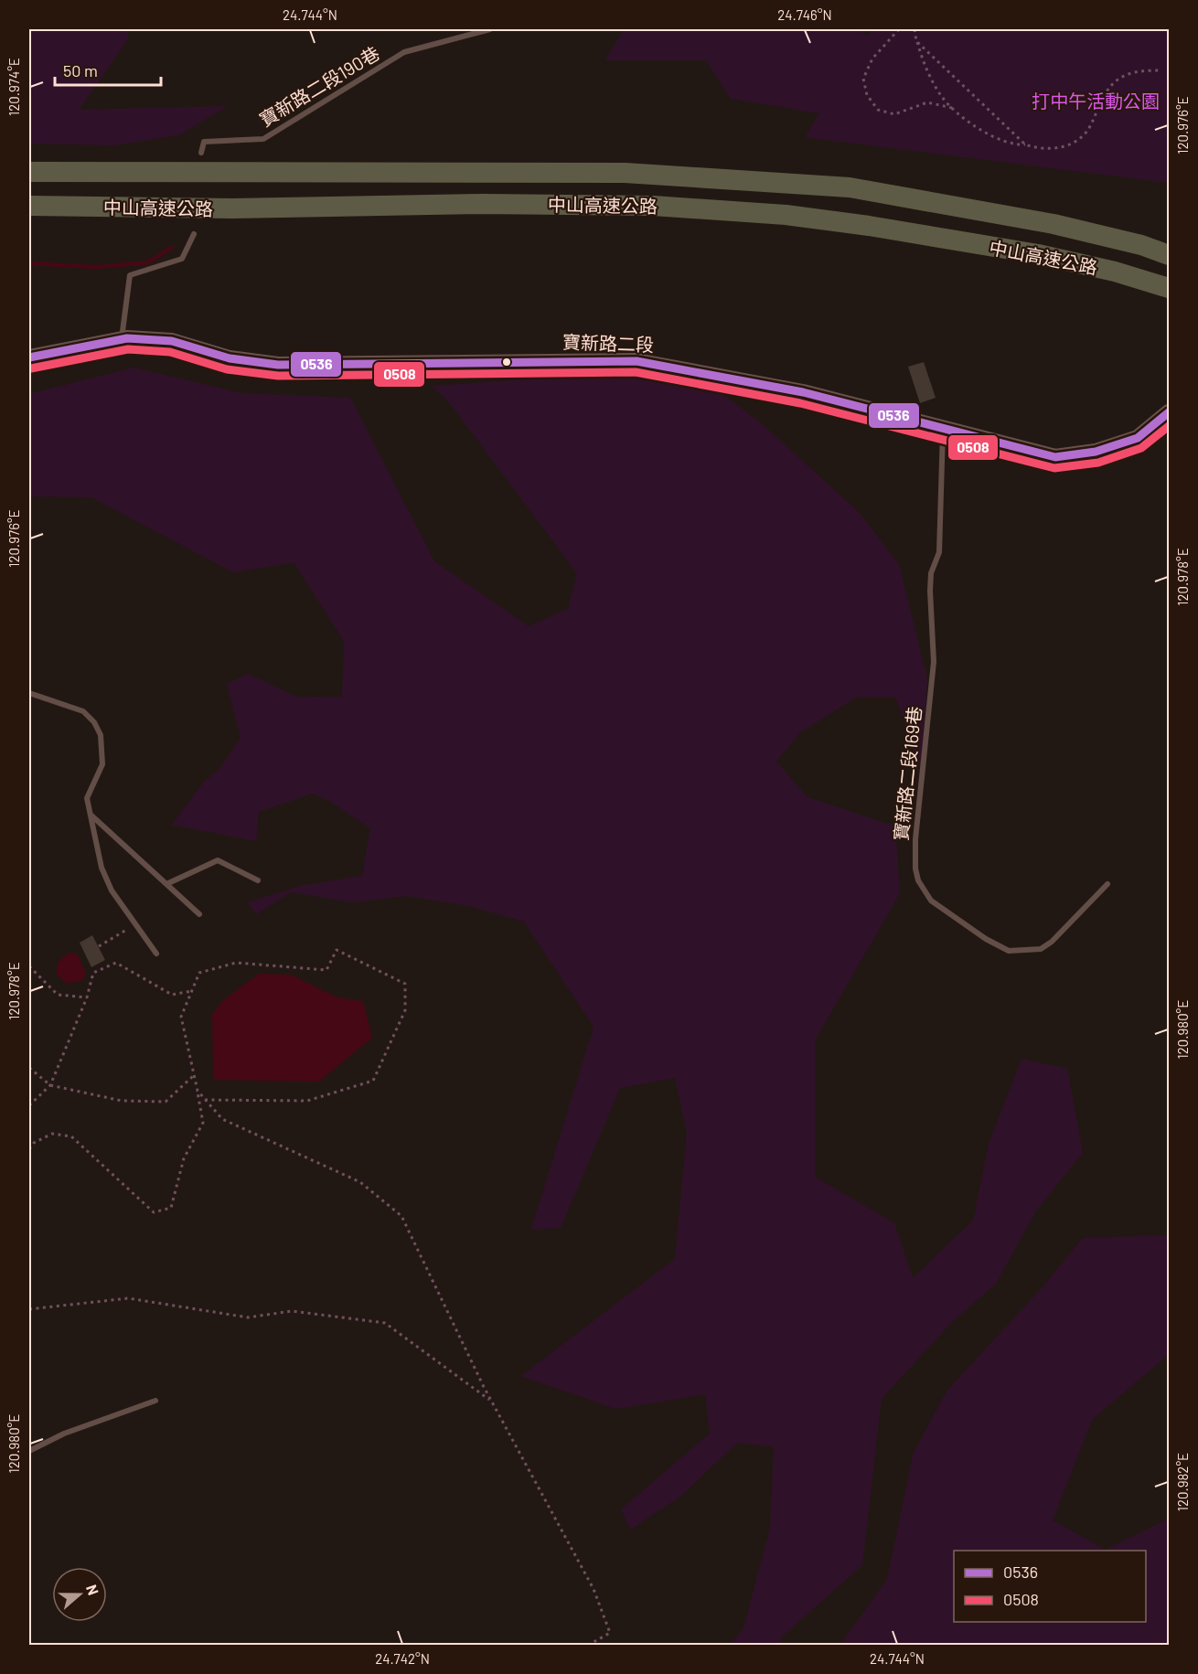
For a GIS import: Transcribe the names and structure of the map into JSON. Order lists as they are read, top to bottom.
{
  "streets": {
    "highway": ["中山高速公路"],
    "street": ["寶新路二段"],
    "lane": ["寶新路二段190巷", "寶新路二段169巷"]
  },
  "crossings": [
    ["寶新路二段", "寶新路二段169巷"]
  ],
  "parks": ["打中午活動公園"],
  "lines": ["transit line 0536", "transit line 0508"],
  "legend": ["0536", "0508"],
  "scale_bar": "50 m",
  "north": "right",
  "coordinates": [
    "24.744°N",
    "24.746°N",
    "120.974°E",
    "120.976°E",
    "120.978°E",
    "120.980°E",
    "120.982°E",
    "24.742°N"
  ]
}
